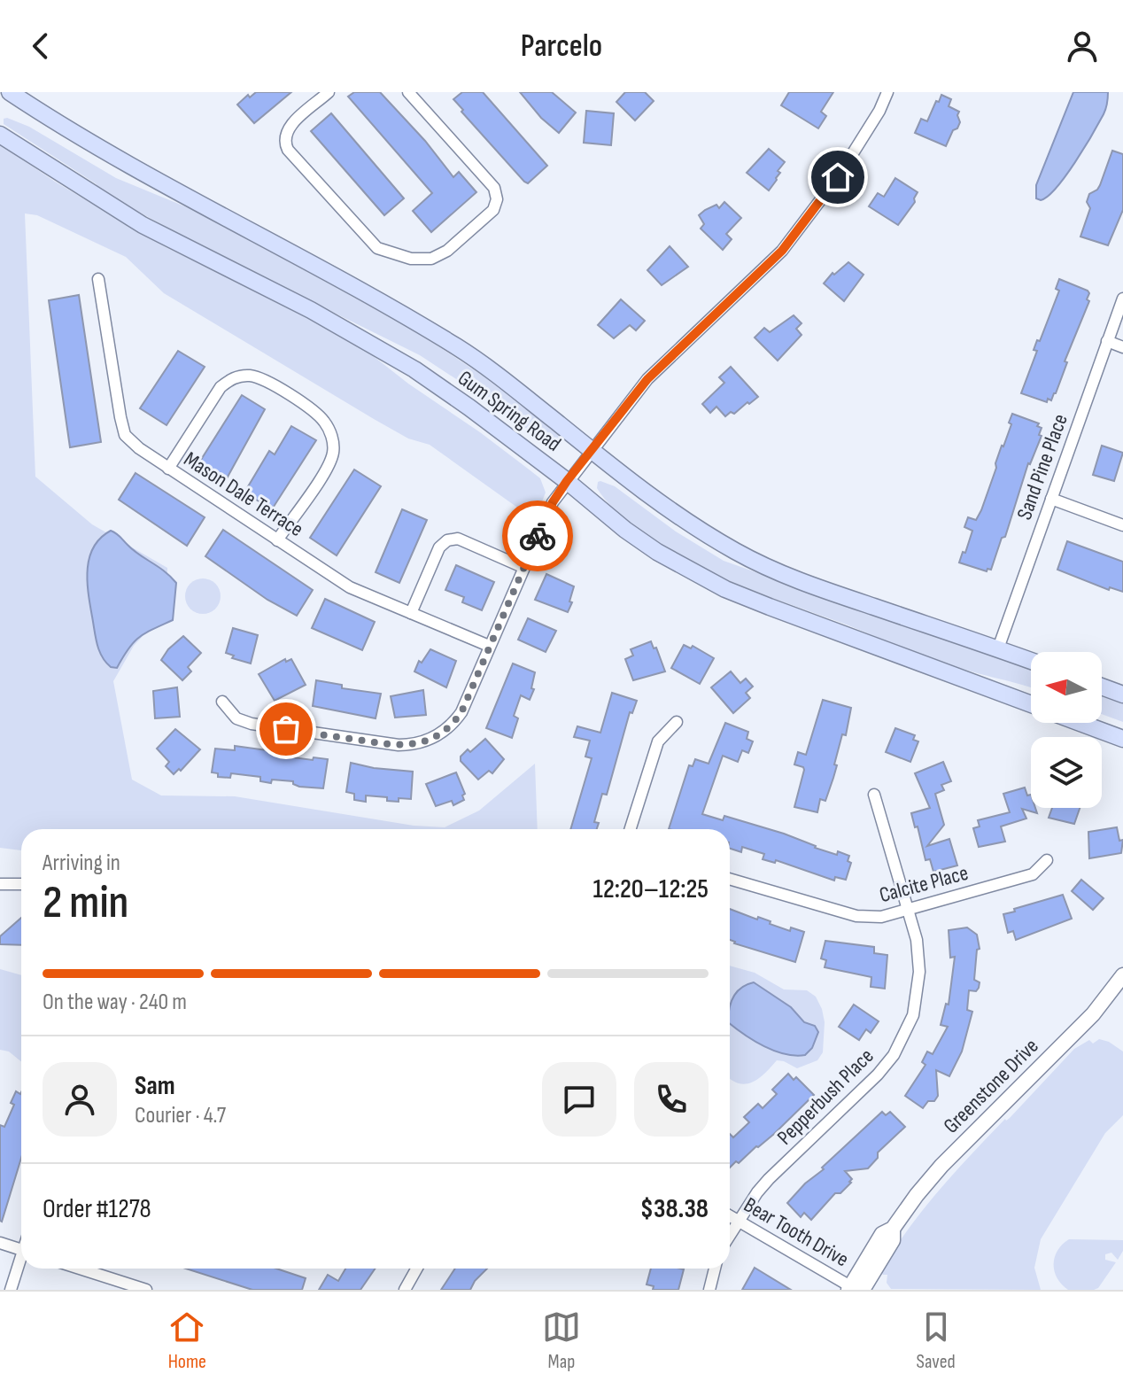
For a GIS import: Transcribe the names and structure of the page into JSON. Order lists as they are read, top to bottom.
{
  "streets": {
    "main road": ["Gum Spring Road"],
    "street": [
      "Sand Pine Place",
      "Mason Dale Terrace",
      "Calcite Place",
      "Greenstone Drive",
      "Pepperbush Place",
      "Bear Tooth Drive"
    ]
  },
  "crossings": [
    ["Gum Spring Road", "Sand Pine Place"],
    ["Calcite Place", "Pepperbush Place"],
    ["Greenstone Drive", "Bear Tooth Drive"],
    ["Pepperbush Place", "Bear Tooth Drive"]
  ],
  "north": "left",
  "page": {
    "header": "Parcelo",
    "heading": ["2 min", "Arriving in", "12:20–12:25"],
    "panel": [
      "Sam",
      "Courier · 4.7",
      "Order #1278",
      "$38.38"
    ],
    "bar": "On the way · 240 m",
    "tabs": ["Home", "Map", "Saved"]
  }
}
